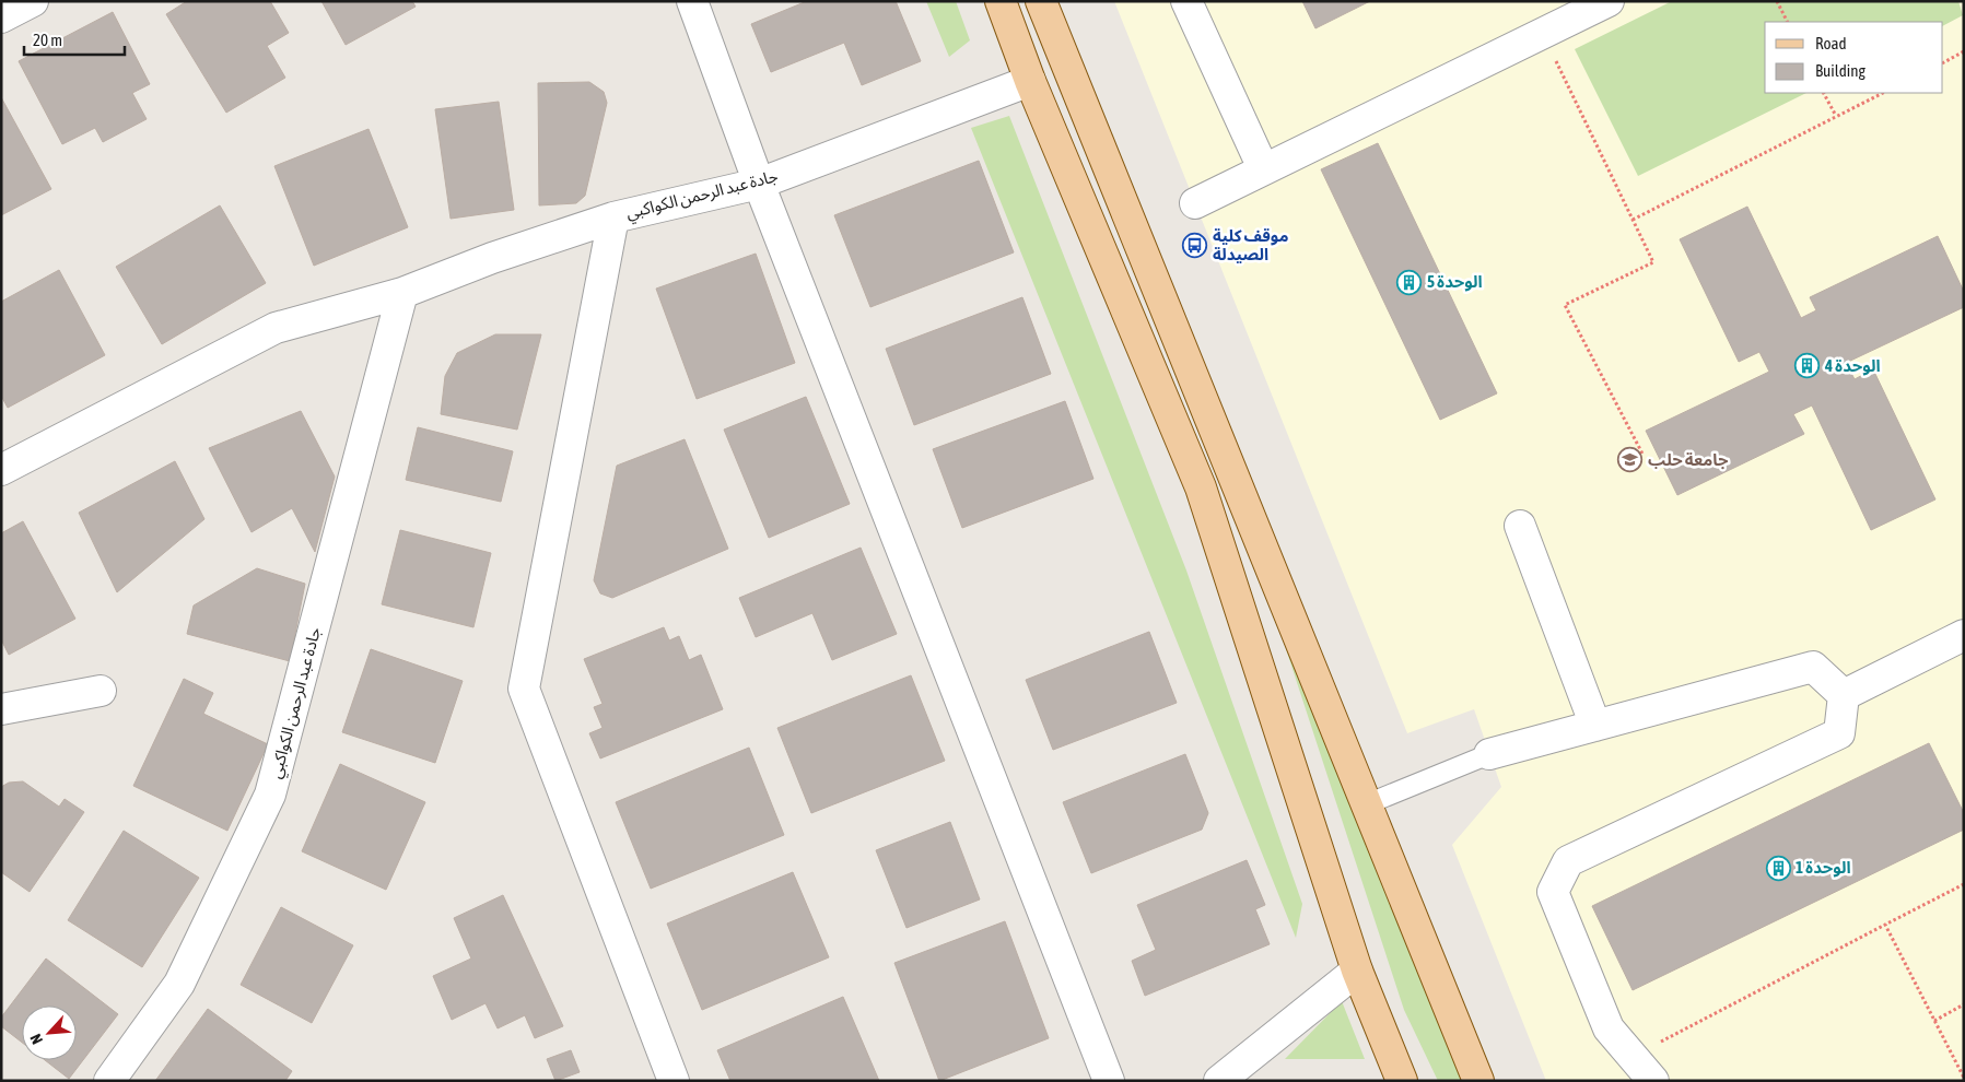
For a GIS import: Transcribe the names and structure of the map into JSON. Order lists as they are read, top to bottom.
{
  "streets": {
    "street": ["جادة عبد الرحمن الكواكبي"]
  },
  "places": {
    "bus stop": ["موقف كلية الصيدلة"],
    "building": ["الوحدة 5", "الوحدة 4", "الوحدة 1"],
    "school or university": ["جامعة حلب"]
  },
  "legend": ["Road", "Building"],
  "scale_bar": "20 m",
  "north": "bottom left"
}
